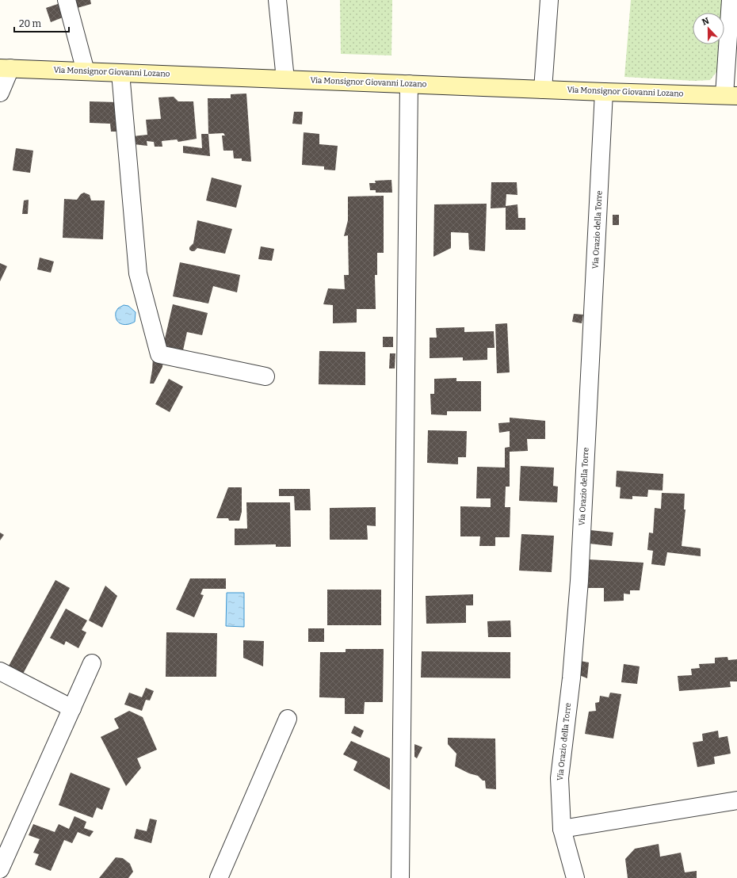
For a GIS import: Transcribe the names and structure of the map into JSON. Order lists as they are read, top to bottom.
{
  "streets": {
    "main road": ["Via Monsignor Giovanni Lozano"],
    "street": ["Via Orazio della Torre"]
  },
  "crossings": [
    ["Via Monsignor Giovanni Lozano", "Via Orazio della Torre"]
  ],
  "scale_bar": "20 m",
  "north": "top"
}
